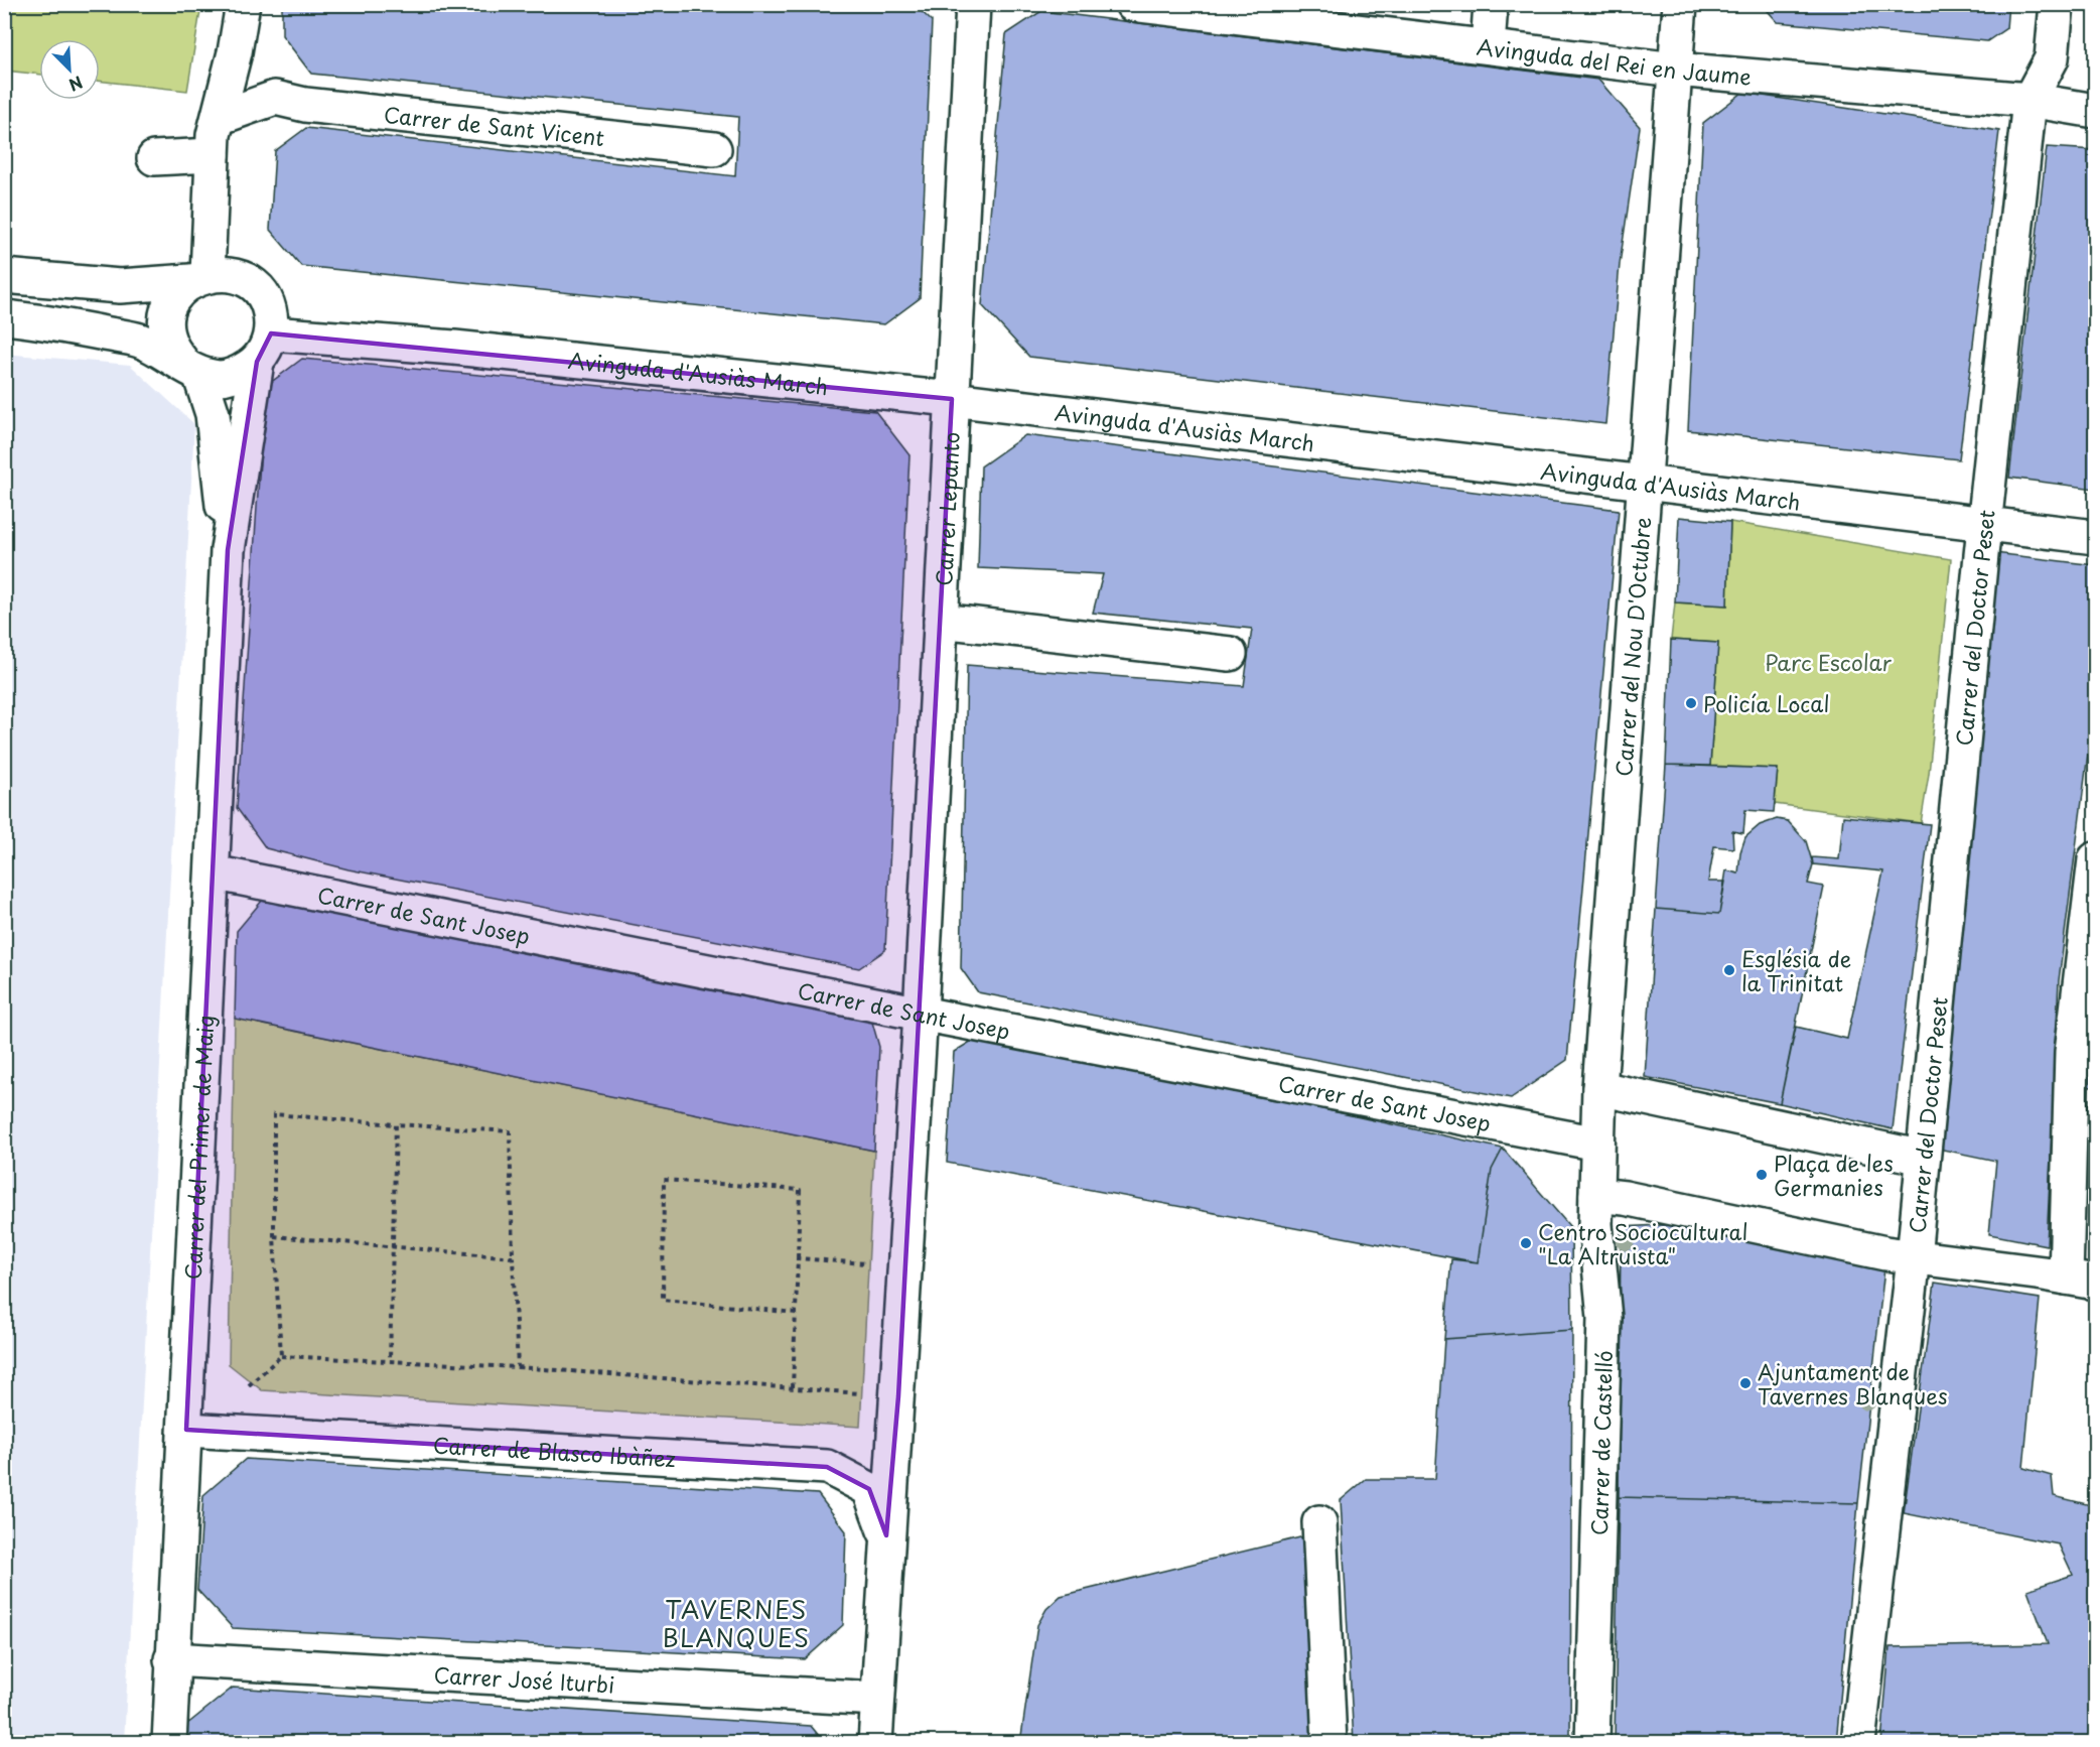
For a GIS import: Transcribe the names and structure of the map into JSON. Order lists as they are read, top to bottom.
{
  "streets": {
    "street": [
      "Avinguda del Rei en Jaume",
      "Carrer de Sant Vicent",
      "Avinguda d'Ausiàs March",
      "Carrer Lepanto",
      "Carrer del Doctor Peset",
      "Carrer del Nou D'Octubre",
      "Carrer de Sant Josep",
      "Carrer del Primer de Maig",
      "Carrer de Castelló",
      "Carrer de Blasco Ibàñez",
      "Carrer José Iturbi"
    ]
  },
  "crossings": [
    ["Avinguda del Rei en Jaume", "Carrer del Doctor Peset"],
    ["Avinguda del Rei en Jaume", "Carrer del Nou D'Octubre"],
    ["Avinguda d'Ausiàs March", "Carrer Lepanto"],
    ["Avinguda d'Ausiàs March", "Carrer del Doctor Peset"],
    ["Avinguda d'Ausiàs March", "Carrer del Nou D'Octubre"],
    ["Avinguda d'Ausiàs March", "Carrer del Primer de Maig"],
    ["Carrer Lepanto", "Carrer de Sant Josep"],
    ["Carrer Lepanto", "Carrer de Blasco Ibàñez"],
    ["Carrer Lepanto", "Carrer José Iturbi"],
    ["Carrer del Nou D'Octubre", "Carrer de Sant Josep"],
    ["Carrer del Nou D'Octubre", "Carrer de Castelló"],
    ["Carrer de Sant Josep", "Carrer del Primer de Maig"],
    ["Carrer de Sant Josep", "Carrer de Castelló"],
    ["Carrer del Primer de Maig", "Carrer de Blasco Ibàñez"],
    ["Carrer del Primer de Maig", "Carrer José Iturbi"]
  ],
  "districts": ["TAVERNES BLANQUES"],
  "parks": ["Parc Escolar"],
  "places": [
    "Policía Local",
    "Església de la Trinitat",
    "Plaça de les Germanies",
    "Centro Sociocultural \"La Altruista\"",
    "Ajuntament de Tavernes Blanques"
  ],
  "north": "bottom right"
}
